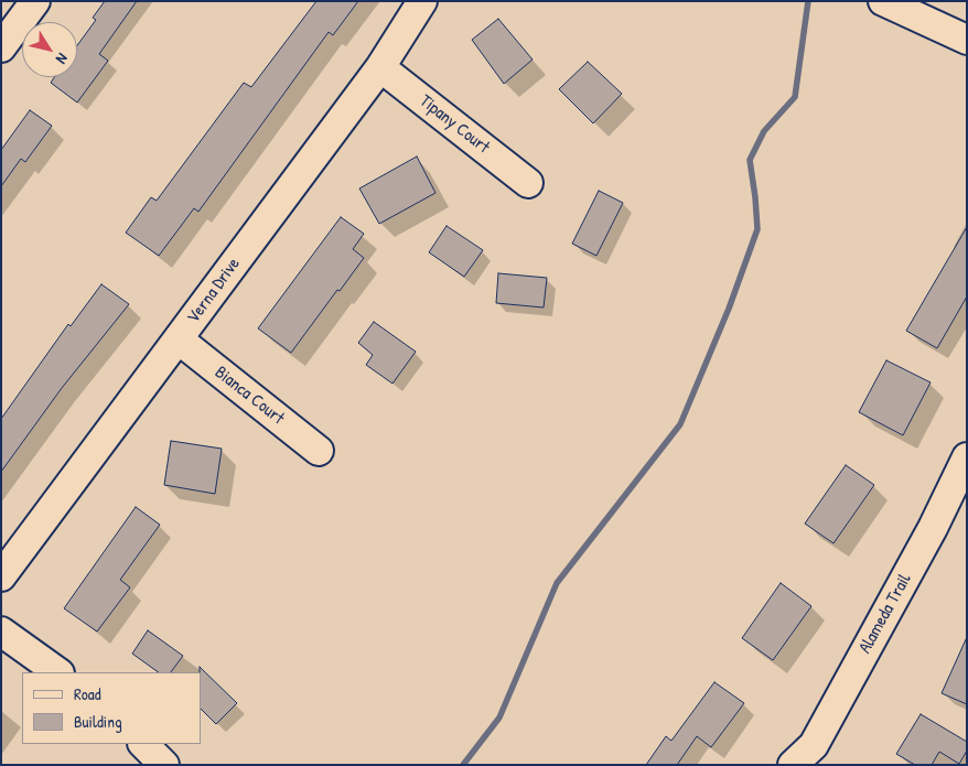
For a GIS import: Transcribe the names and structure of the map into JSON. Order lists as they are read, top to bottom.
{
  "streets": {
    "street": [
      "Tipany Court",
      "Verna Drive",
      "Bianca Court",
      "Alameda Trail"
    ]
  },
  "crossings": [
    ["Tipany Court", "Verna Drive"],
    ["Verna Drive", "Bianca Court"]
  ],
  "legend": ["Road", "Building"],
  "north": "bottom right"
}
